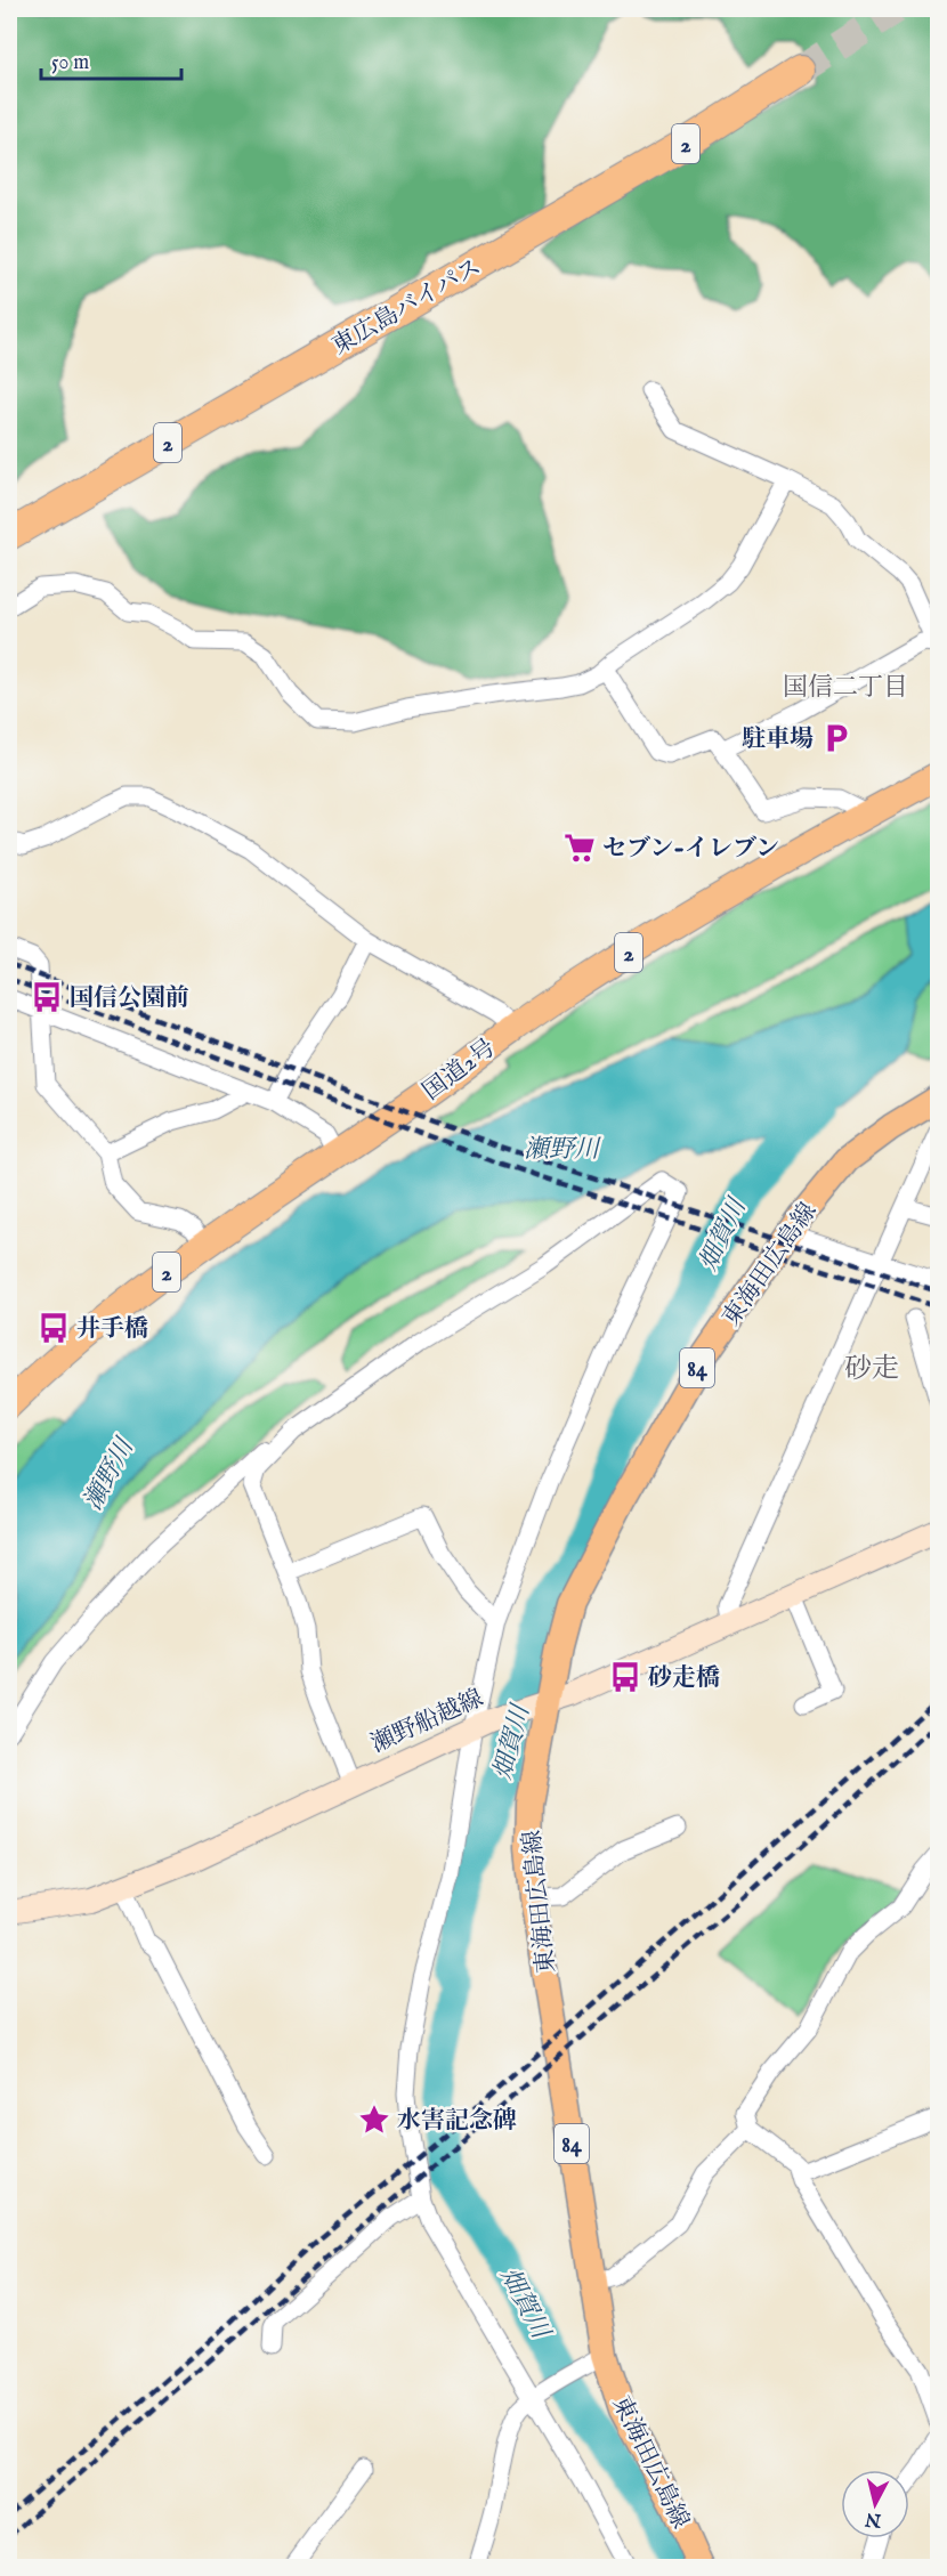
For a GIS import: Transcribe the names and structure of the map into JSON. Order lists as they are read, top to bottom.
{
  "streets": {
    "highway": ["2", "東広島バイパス", "国道2号"],
    "main road": ["東海田広島線", "84", "瀬野船越線"]
  },
  "crossings": [
    ["東海田広島線", "瀬野船越線"]
  ],
  "districts": ["国信二丁目", "砂走"],
  "water": ["瀬野川", "畑賀川"],
  "places": {
    "parking": ["駐車場"],
    "supermarket": ["セブン-イレブン"],
    "bus stop": ["国信公園前", "井手橋", "砂走橋"],
    "place": ["水害記念碑"]
  },
  "scale_bar": "50 m",
  "north": "bottom"
}
